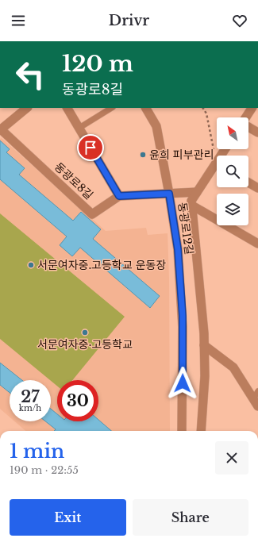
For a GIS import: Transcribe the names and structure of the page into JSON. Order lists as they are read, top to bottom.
{
  "streets": {
    "street": ["동광로8길", "동광로12길"]
  },
  "places": ["윤희 피부관리", "서문여자중.고등학교 운동장", "서문여자중·고등학교"],
  "north": "top left",
  "page": {
    "header": "Drivr",
    "turn": ["120 m", "동광로8길"],
    "speed": "27 km/h",
    "limit": "30",
    "heading": ["1 min", "190 m · 22:55"],
    "buttons": ["Exit", "Share"]
  }
}
